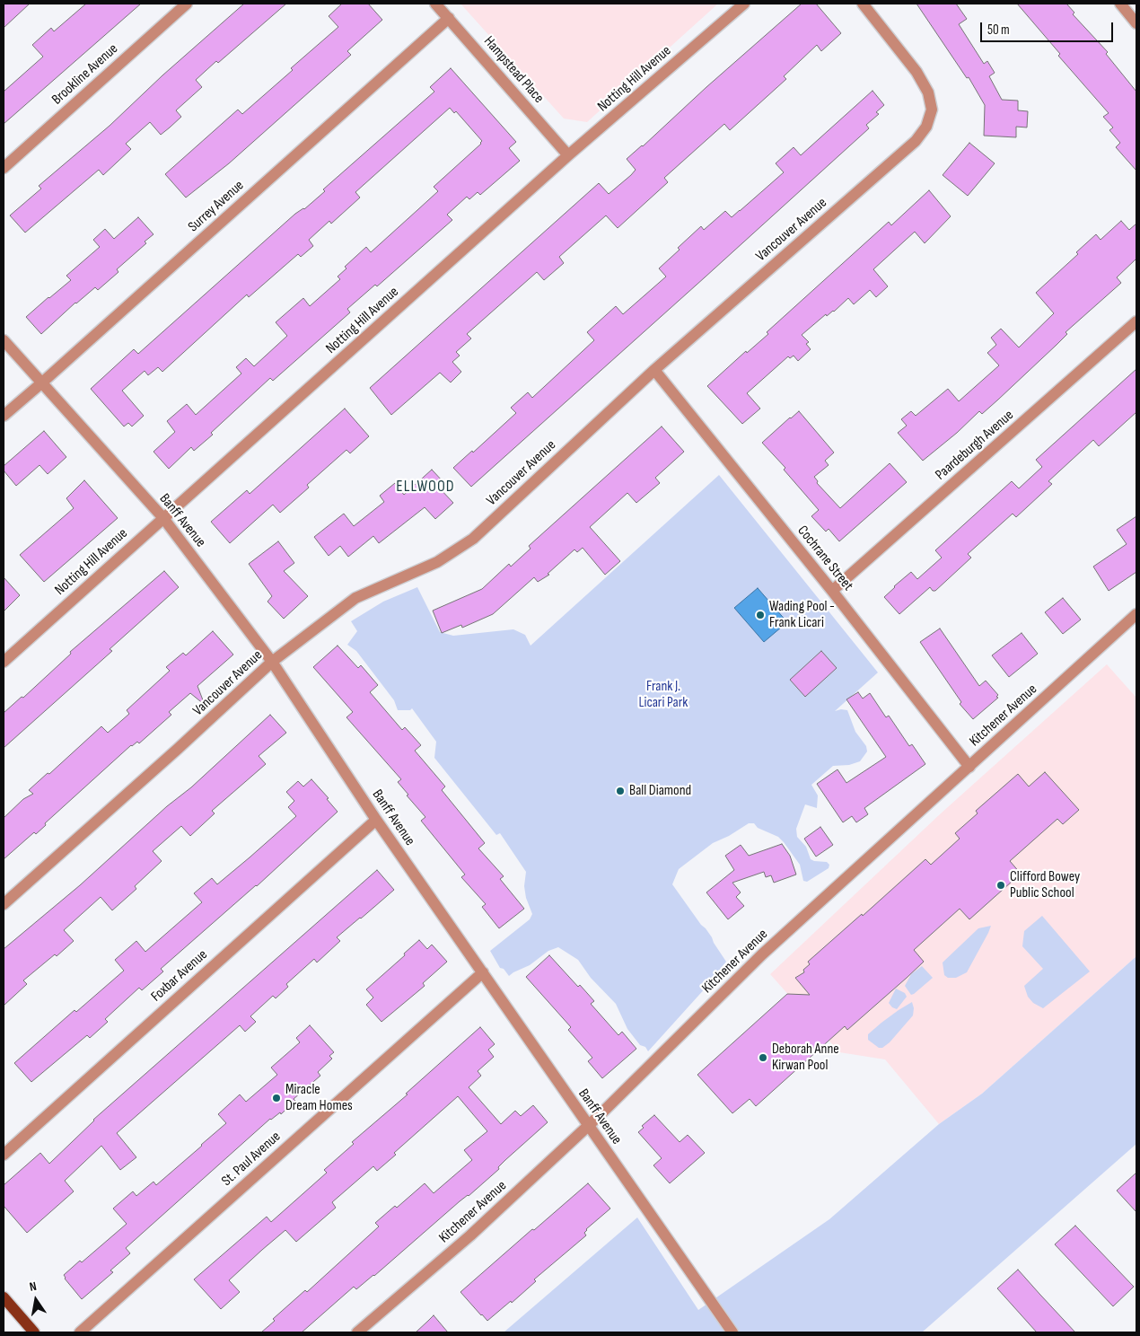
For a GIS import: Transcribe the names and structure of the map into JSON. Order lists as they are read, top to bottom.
{
  "streets": {
    "street": [
      "Hampstead Place",
      "Brookline Avenue",
      "Notting Hill Avenue",
      "Surrey Avenue",
      "Vancouver Avenue",
      "Paardeburgh Avenue",
      "Banff Avenue",
      "Cochrane Street",
      "Kitchener Avenue",
      "Foxbar Avenue",
      "St. Paul Avenue"
    ]
  },
  "crossings": [
    ["Hampstead Place", "Notting Hill Avenue"],
    ["Hampstead Place", "Surrey Avenue"],
    ["Notting Hill Avenue", "Banff Avenue"],
    ["Surrey Avenue", "Banff Avenue"],
    ["Vancouver Avenue", "Banff Avenue"],
    ["Vancouver Avenue", "Cochrane Street"],
    ["Paardeburgh Avenue", "Cochrane Street"],
    ["Banff Avenue", "Kitchener Avenue"],
    ["Banff Avenue", "Foxbar Avenue"],
    ["Banff Avenue", "St. Paul Avenue"],
    ["Cochrane Street", "Kitchener Avenue"]
  ],
  "districts": ["ELLWOOD"],
  "parks": ["Frank J. Licari Park"],
  "places": [
    "Wading Pool - Frank Licari",
    "Ball Diamond",
    "Clifford Bowey Public School",
    "Deborah Anne Kirwan Pool",
    "Miracle Dream Homes"
  ],
  "scale_bar": "50 m",
  "north": "top"
}
